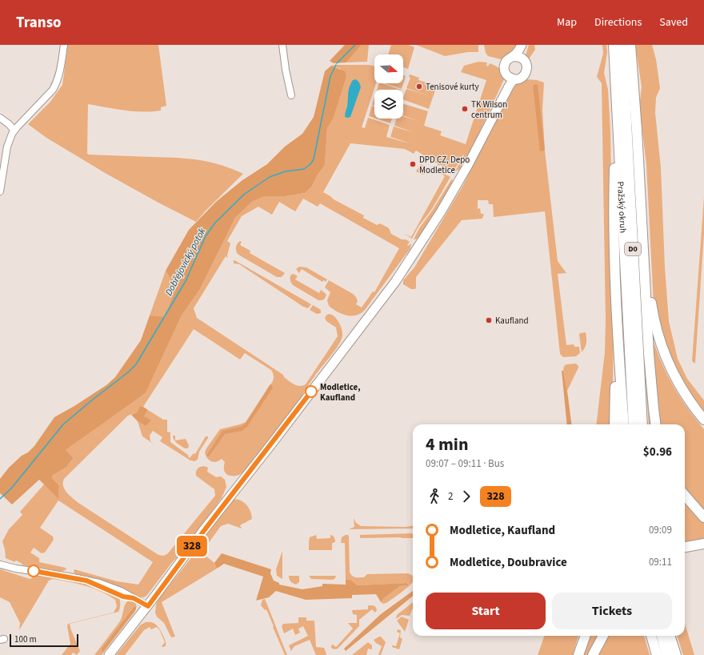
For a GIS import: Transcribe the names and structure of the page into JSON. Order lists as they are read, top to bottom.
{
  "streets": {
    "highway": ["Pražský okruh", "D0"]
  },
  "crossings": [
    ["Pražský okruh", "D0"]
  ],
  "water": ["Dobřejovický potok"],
  "places": [
    "Tenisové kurty",
    "TK Wilson centrum",
    "DPD CZ, Depo Modletice",
    "Kaufland",
    "Modletice, Kaufland"
  ],
  "lines": ["bus line 328"],
  "scale_bar": "100 m",
  "north": "right",
  "page": {
    "header": "Transo",
    "nav": ["Map", "Directions", "Saved"],
    "on_map": "328",
    "heading": ["4 min", "09:07 – 09:11 · Bus", "$0.96"],
    "legs": ["2", "328"],
    "list": [
      {
        "name": "Modletice, Kaufland",
        "value": "09:09"
      },
      {
        "name": "Modletice, Doubravice",
        "value": "09:11"
      }
    ],
    "buttons": ["Start", "Tickets"],
    "scale": "100 m"
  }
}
